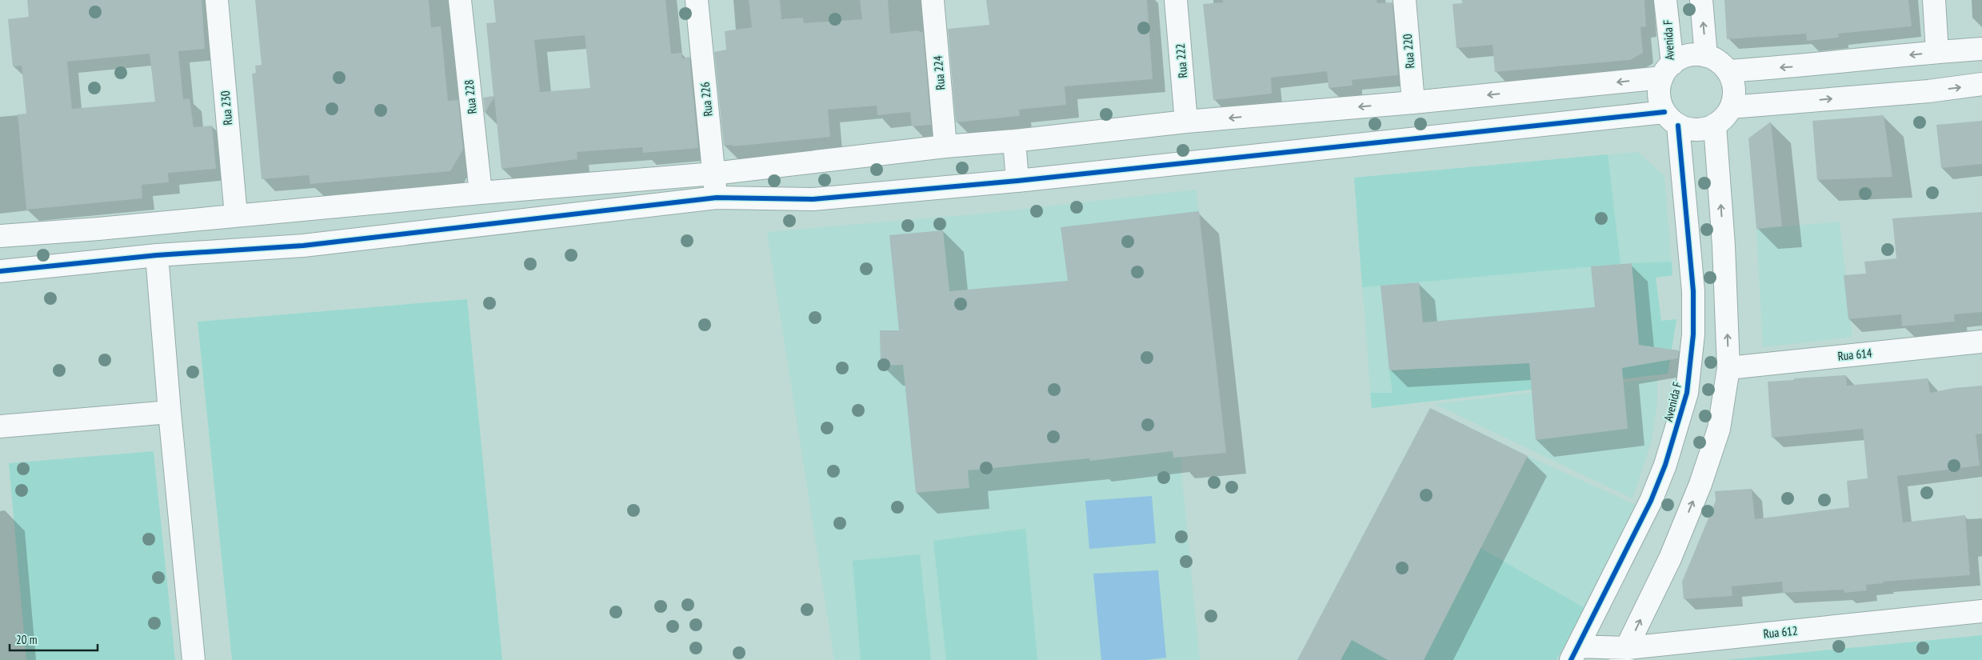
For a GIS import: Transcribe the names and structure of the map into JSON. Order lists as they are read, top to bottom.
{
  "streets": {
    "street": [
      "Avenida F",
      "Rua 220",
      "Rua 222",
      "Rua 224",
      "Rua 228",
      "Rua 226",
      "Rua 230",
      "Rua 614",
      "Rua 612"
    ]
  },
  "crossings": [
    ["Avenida F", "Rua 612"]
  ],
  "scale_bar": "20 m"
}
